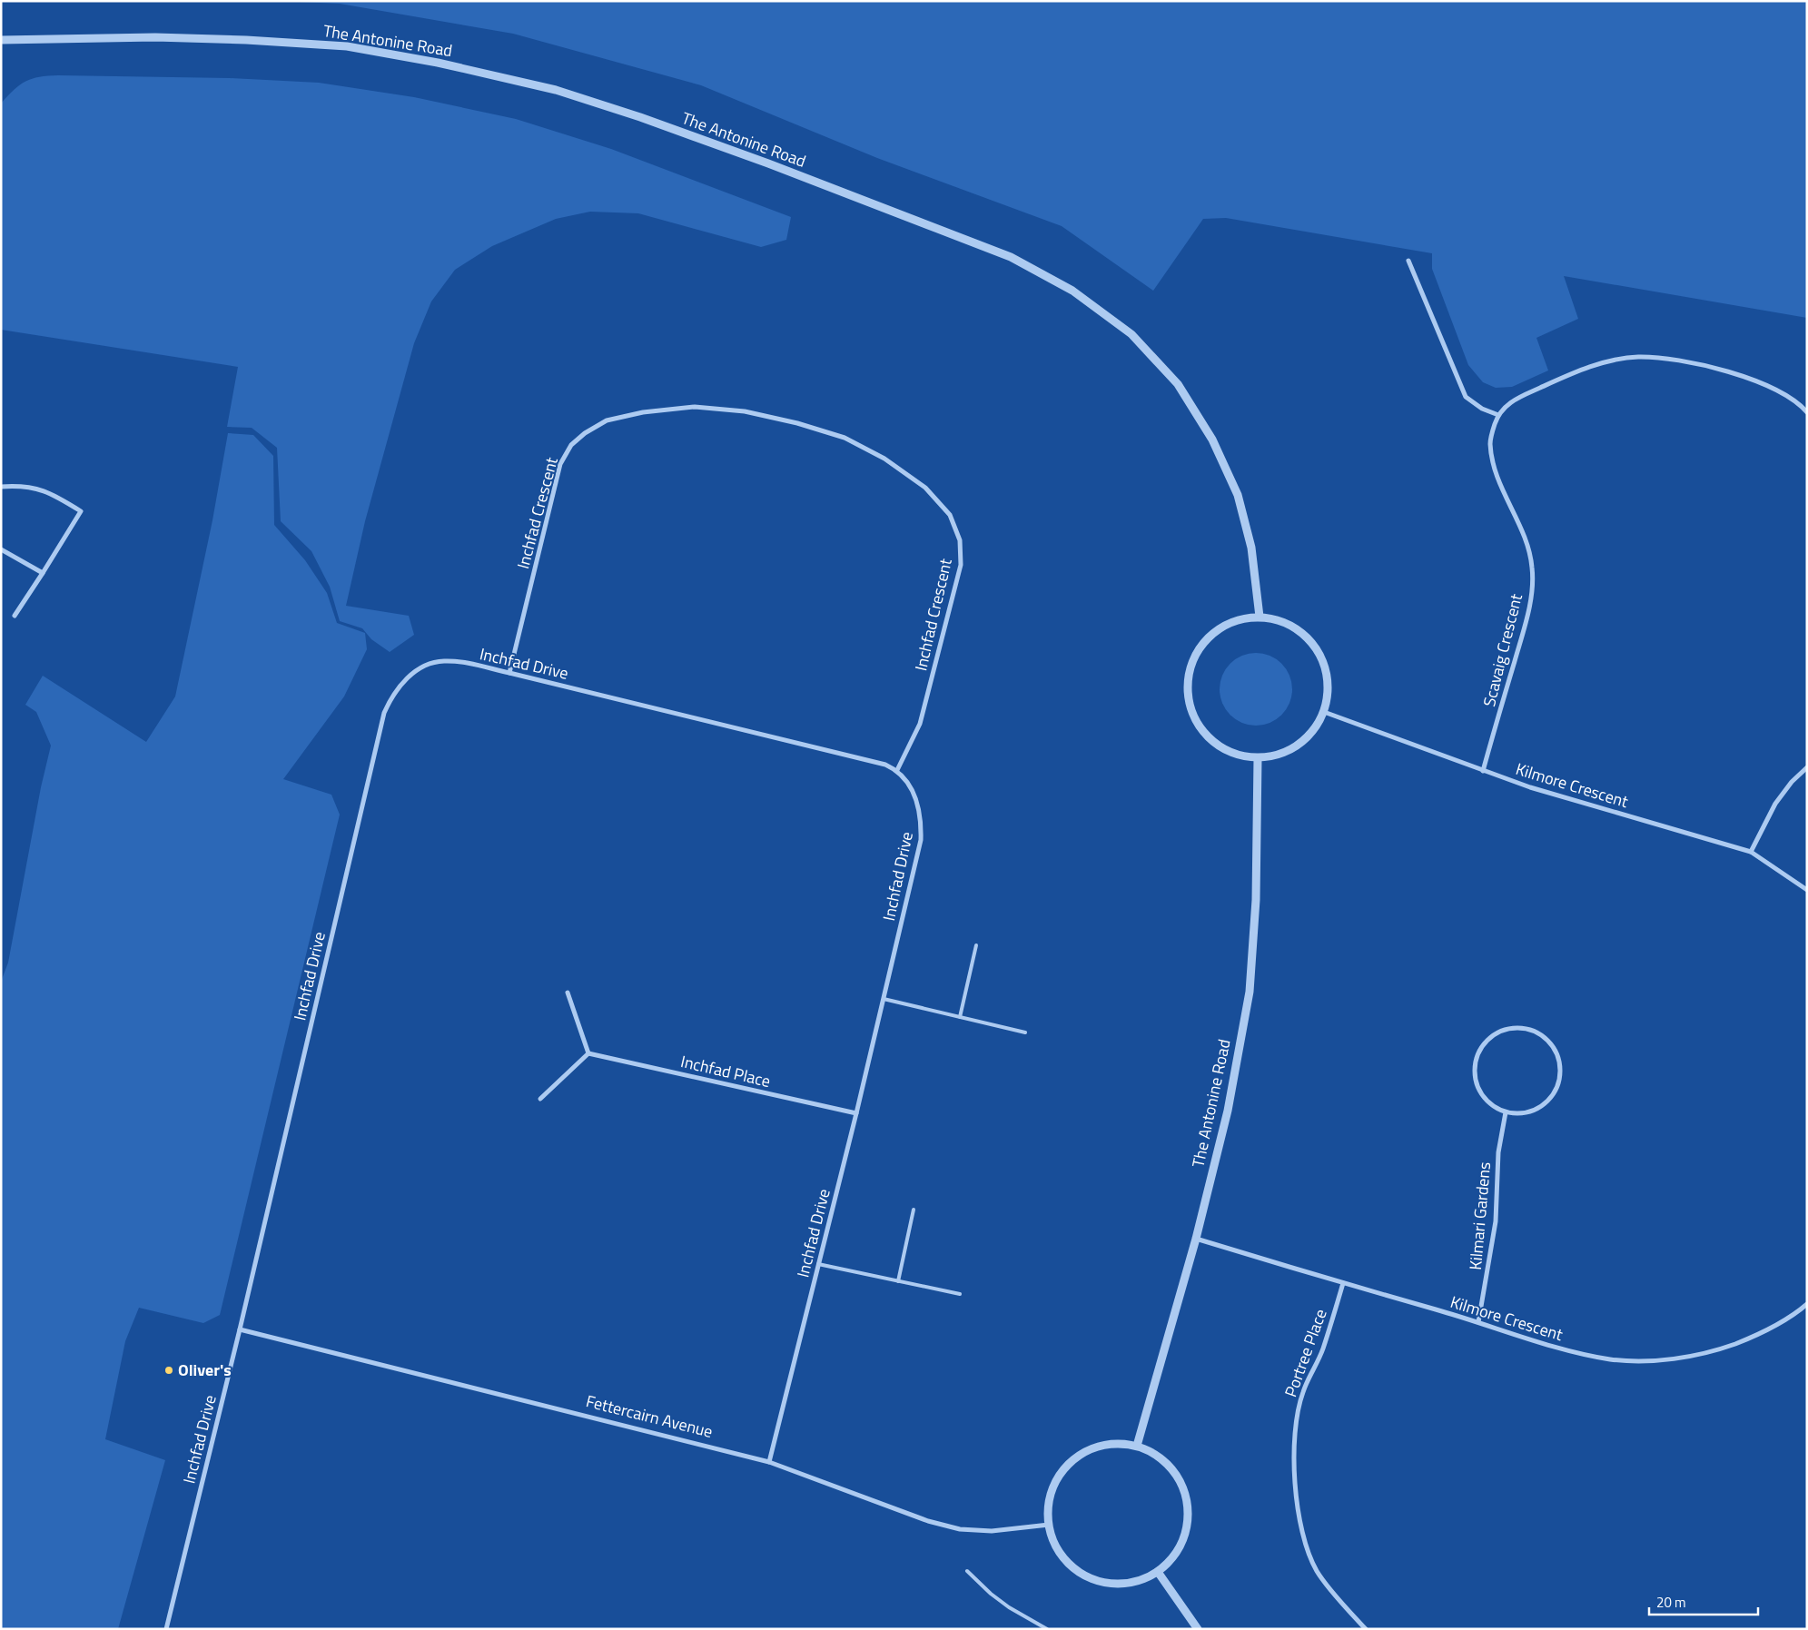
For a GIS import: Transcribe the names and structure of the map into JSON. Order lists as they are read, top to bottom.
{
  "streets": {
    "street": [
      "The Antonine Road",
      "Inchfad Crescent",
      "Scavaig Crescent",
      "Inchfad Drive",
      "Kilmore Crescent",
      "Inchfad Place",
      "Kilmari Gardens",
      "Portree Place",
      "Fettercairn Avenue"
    ]
  },
  "crossings": [
    ["The Antonine Road", "Kilmore Crescent"],
    ["The Antonine Road", "Fettercairn Avenue"],
    ["Inchfad Crescent", "Inchfad Drive"],
    ["Scavaig Crescent", "Kilmore Crescent"],
    ["Inchfad Drive", "Inchfad Place"],
    ["Inchfad Drive", "Fettercairn Avenue"],
    ["Kilmore Crescent", "Kilmari Gardens"],
    ["Kilmore Crescent", "Portree Place"]
  ],
  "places": ["Oliver's"],
  "scale_bar": "20 m"
}
